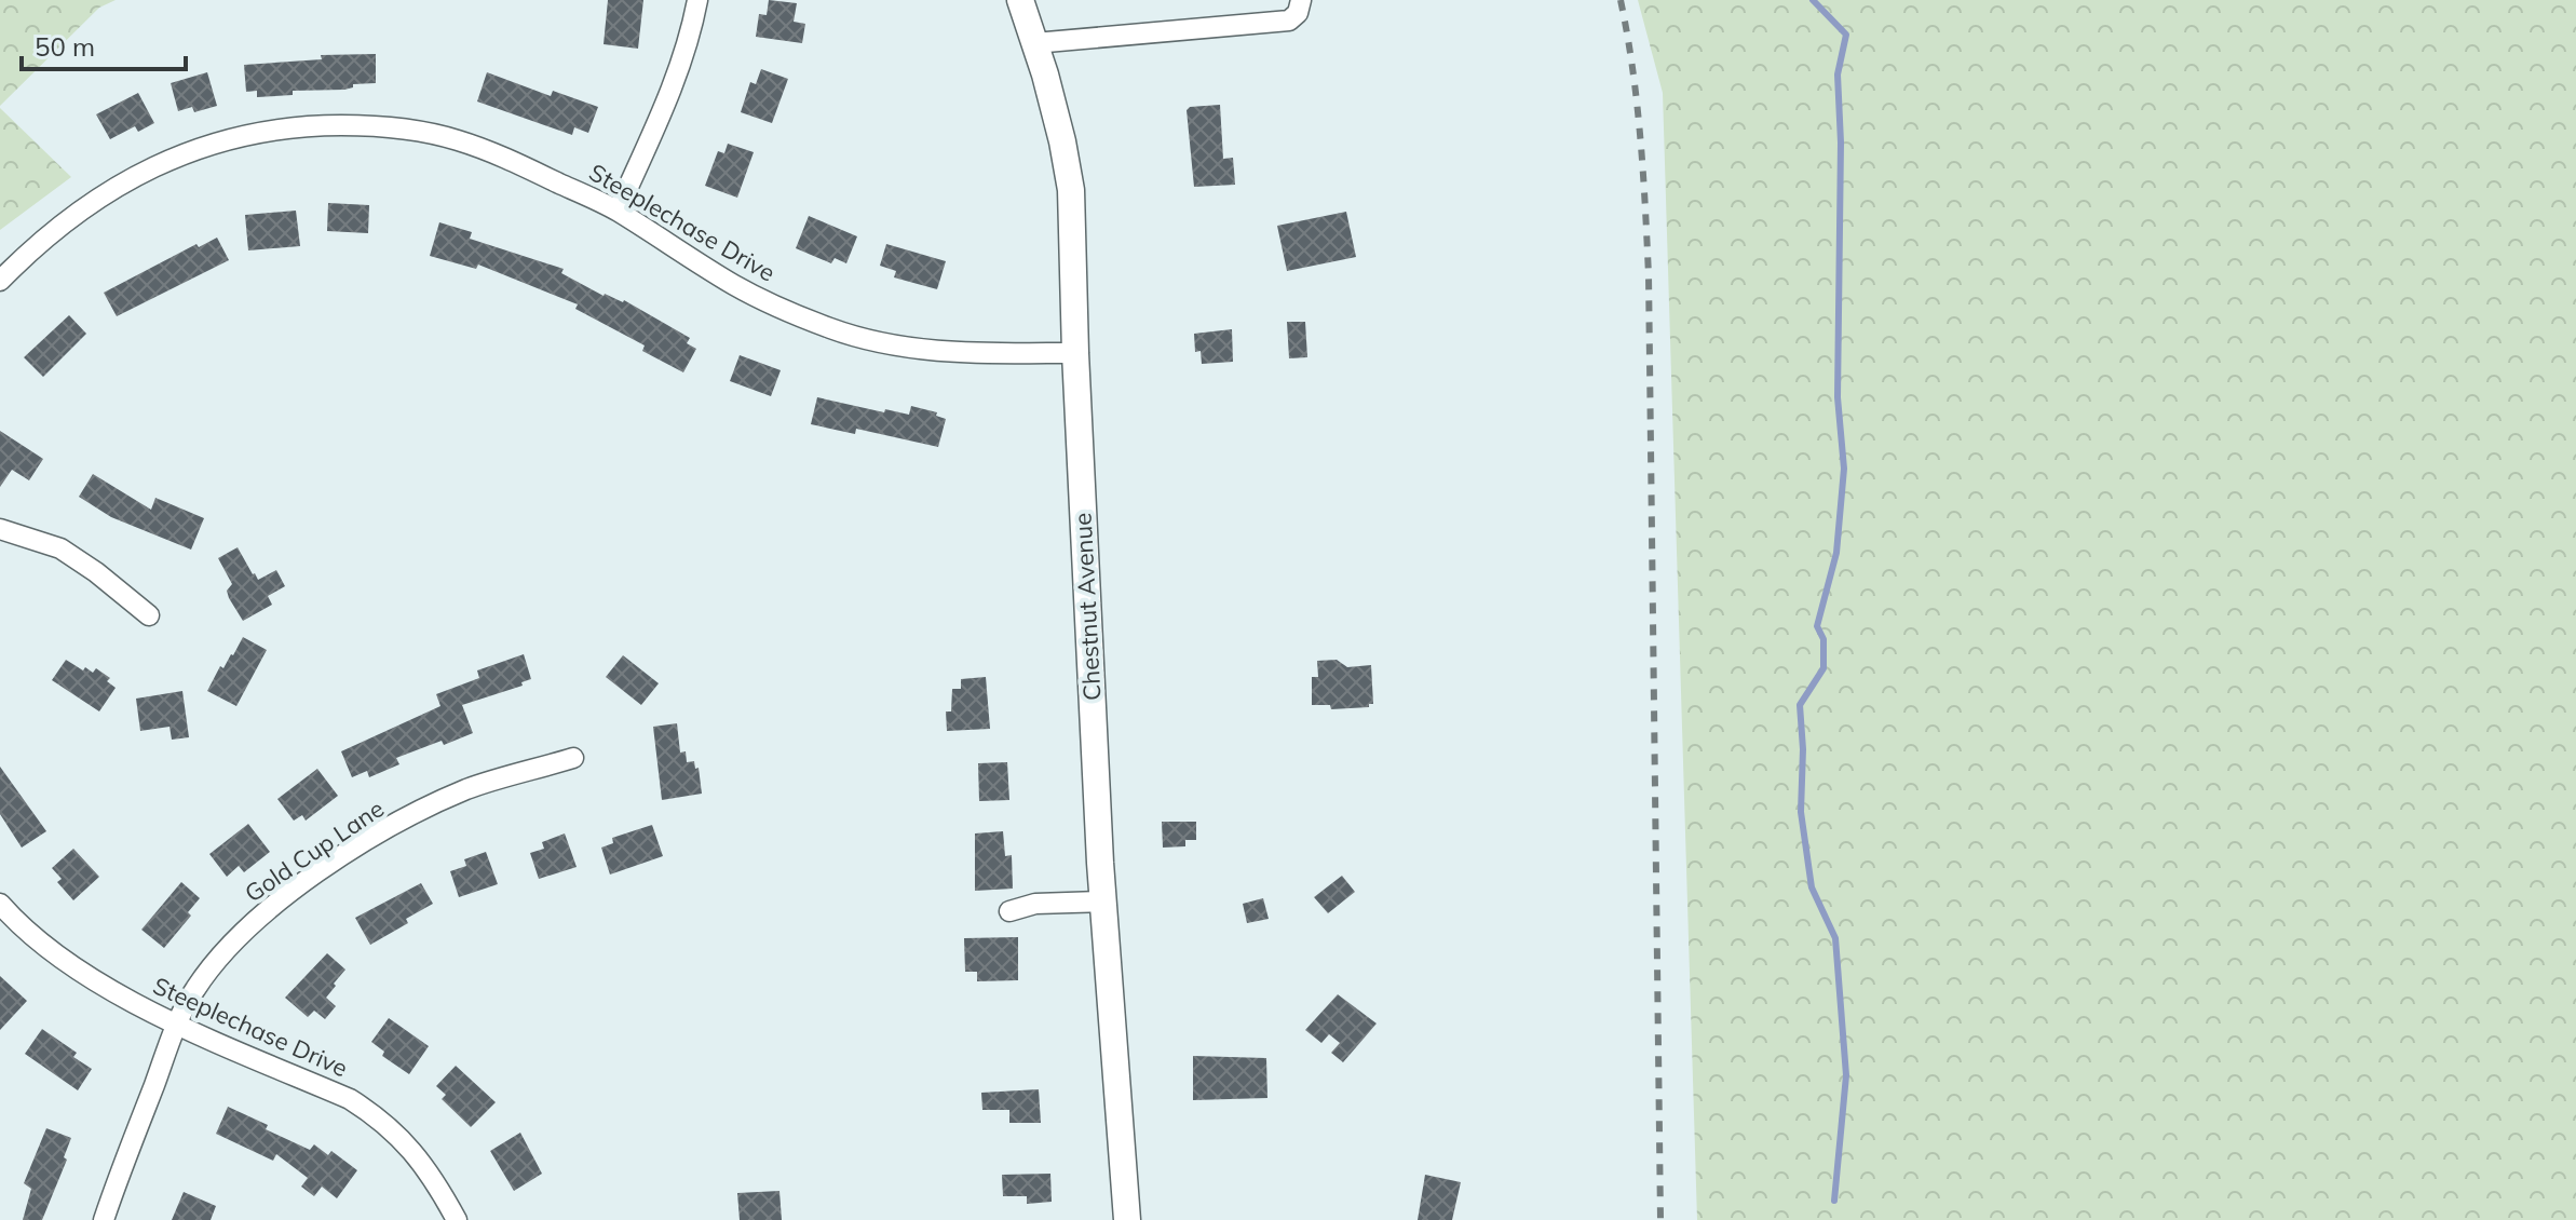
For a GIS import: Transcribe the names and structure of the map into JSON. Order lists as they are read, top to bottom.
{
  "streets": {
    "street": ["Steeplechase Drive", "Chestnut Avenue", "Gold Cup Lane"]
  },
  "crossings": [
    ["Steeplechase Drive", "Chestnut Avenue"],
    ["Steeplechase Drive", "Gold Cup Lane"]
  ],
  "scale_bar": "50 m"
}
